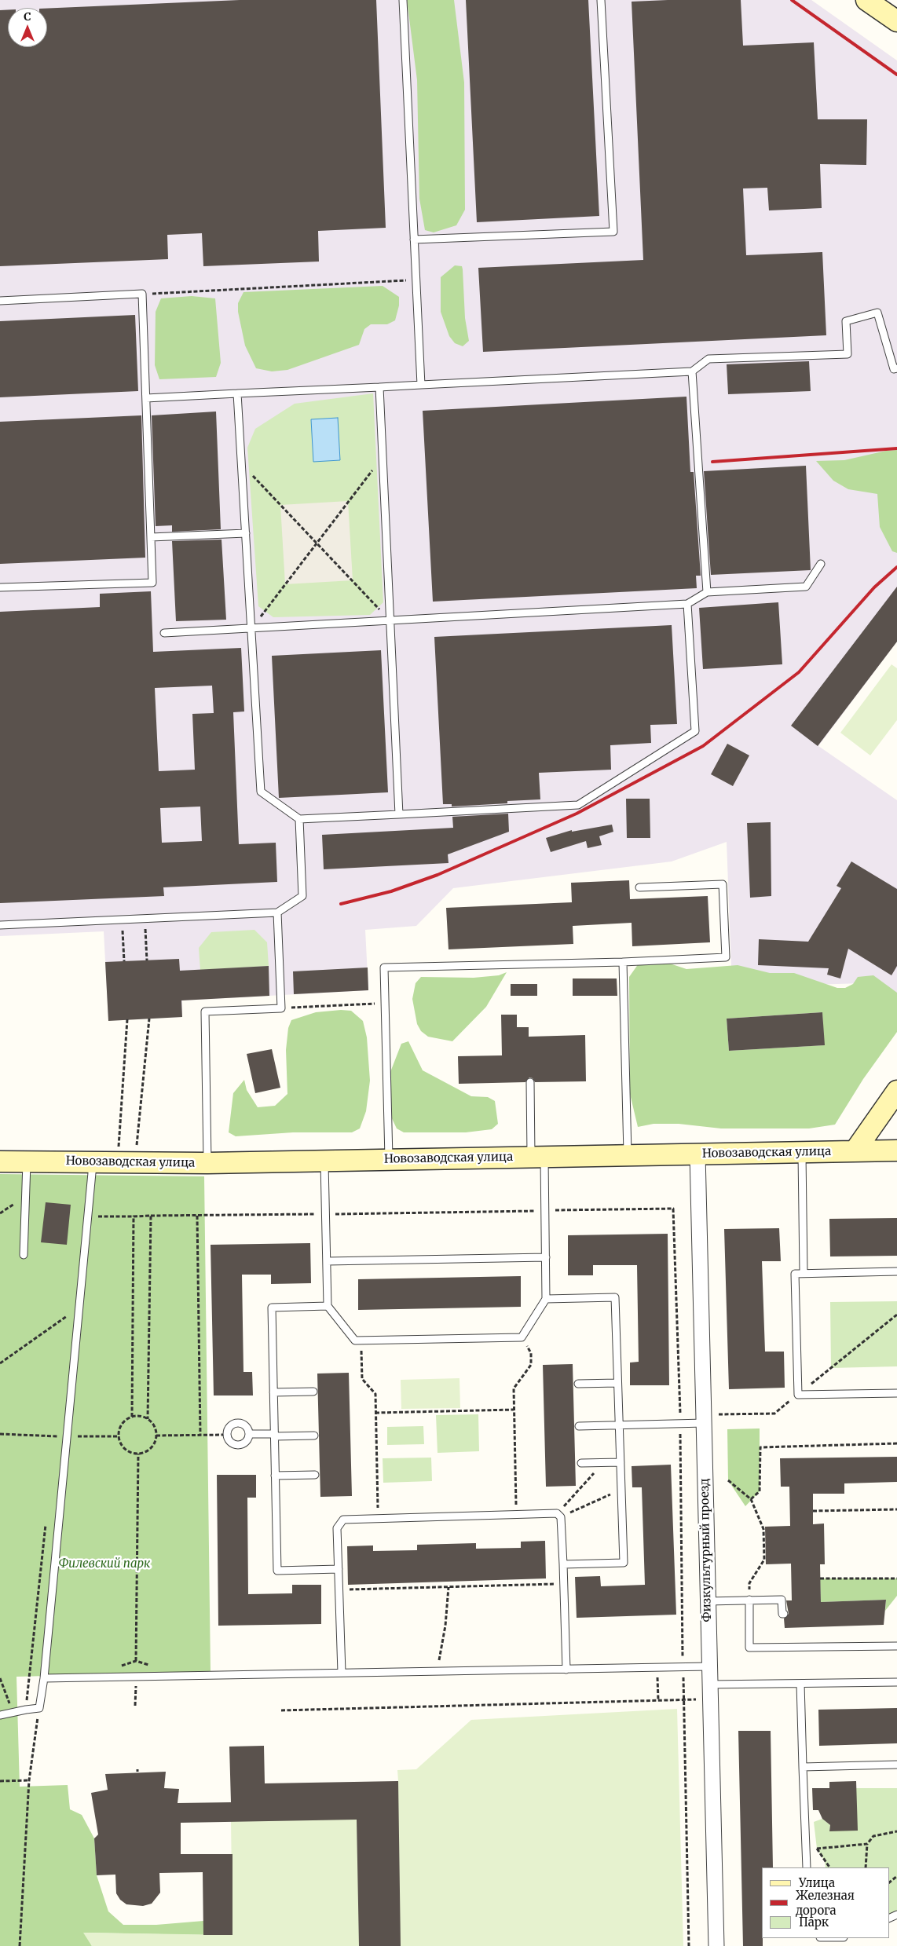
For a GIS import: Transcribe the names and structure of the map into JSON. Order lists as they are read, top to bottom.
{
  "streets": {
    "street": ["Новозаводская улица", "Физкультурный проезд"]
  },
  "crossings": [
    ["Новозаводская улица", "Физкультурный проезд"]
  ],
  "parks": ["Филевский парк"],
  "legend": ["Улица", "Железная дорога", "Парк"],
  "north": "top"
}
